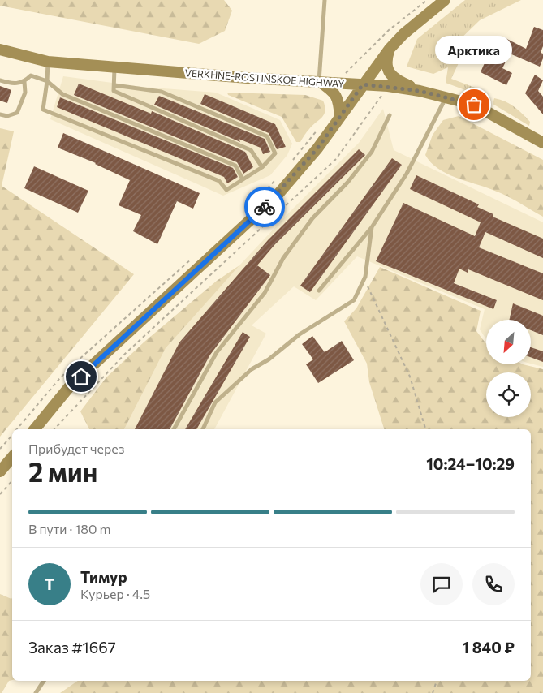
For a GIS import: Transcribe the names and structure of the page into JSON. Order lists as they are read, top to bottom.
{
  "streets": {
    "street": ["VERKHNE-ROSTINSKOE HIGHWAY"]
  },
  "places": ["Арктика"],
  "north": "bottom left",
  "page": {
    "bubble": "Арктика",
    "heading": ["2 мин", "Прибудет через", "10:24–10:29"],
    "panel": [
      "Тимур",
      "Курьер · 4.5",
      "Заказ #1667",
      "1 840 ₽"
    ],
    "bar": "В пути · 180 m",
    "round": "Т"
  }
}
